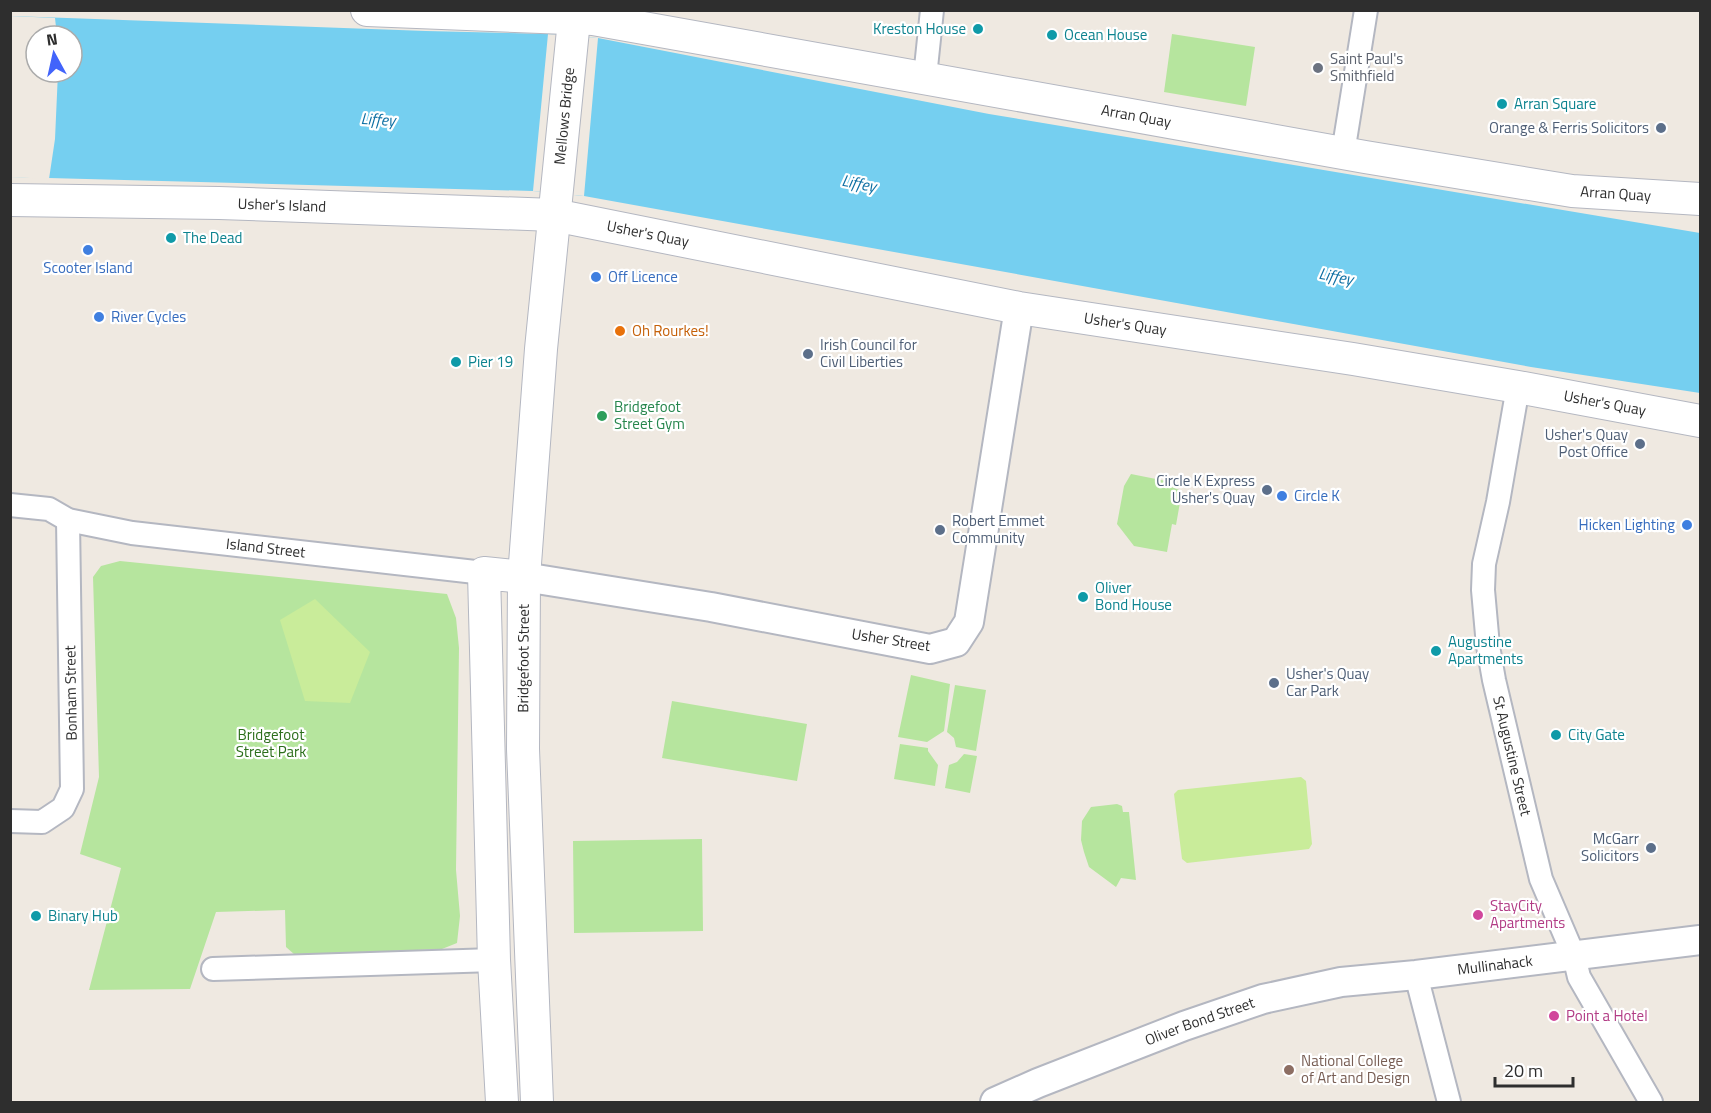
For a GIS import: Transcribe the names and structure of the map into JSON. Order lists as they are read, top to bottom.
{
  "streets": {
    "main road": [
      "Arran Quay",
      "Mellows Bridge",
      "Usher's Island",
      "Usher's Quay",
      "Island Street",
      "Bridgefoot Street"
    ],
    "street": [
      "Usher Street",
      "Bonham Street",
      "St Augustine Street",
      "Mullinahack",
      "Oliver Bond Street"
    ]
  },
  "crossings": [
    ["Arran Quay", "Mellows Bridge"],
    ["Mellows Bridge", "Usher's Island"],
    ["Mellows Bridge", "Usher's Quay"],
    ["Mellows Bridge", "Bridgefoot Street"],
    ["Usher's Island", "Usher's Quay"],
    ["Usher's Island", "Bridgefoot Street"],
    ["Usher's Quay", "Usher Street"],
    ["Usher's Quay", "Bridgefoot Street"],
    ["Usher's Quay", "St Augustine Street"],
    ["Island Street", "Usher Street"],
    ["Island Street", "Bridgefoot Street"],
    ["Island Street", "Bonham Street"],
    ["Usher Street", "Bridgefoot Street"],
    ["St Augustine Street", "Mullinahack"],
    ["Mullinahack", "Oliver Bond Street"]
  ],
  "water": ["Liffey"],
  "parks": ["Bridgefoot Street Park"],
  "places": [
    "Kreston House",
    "Ocean House",
    "Saint Paul's Smithfield",
    "Arran Square",
    "Orange & Ferris Solicitors",
    "The Dead",
    "Scooter Island",
    "Off Licence",
    "River Cycles",
    "Oh Rourkes!",
    "Irish Council for Civil Liberties",
    "Pier 19",
    "Bridgefoot Street Gym",
    "Usher's Quay Post Office",
    "Circle K Express Usher's Quay",
    "Circle K",
    "Hicken Lighting",
    "Robert Emmet Community",
    "Oliver Bond House",
    "Augustine Apartments",
    "Usher's Quay Car Park",
    "City Gate",
    "McGarr Solicitors",
    "StayCity Apartments",
    "Binary Hub",
    "Point a Hotel",
    "National College of Art and Design"
  ],
  "scale_bar": "20 m",
  "north": "top"
}
